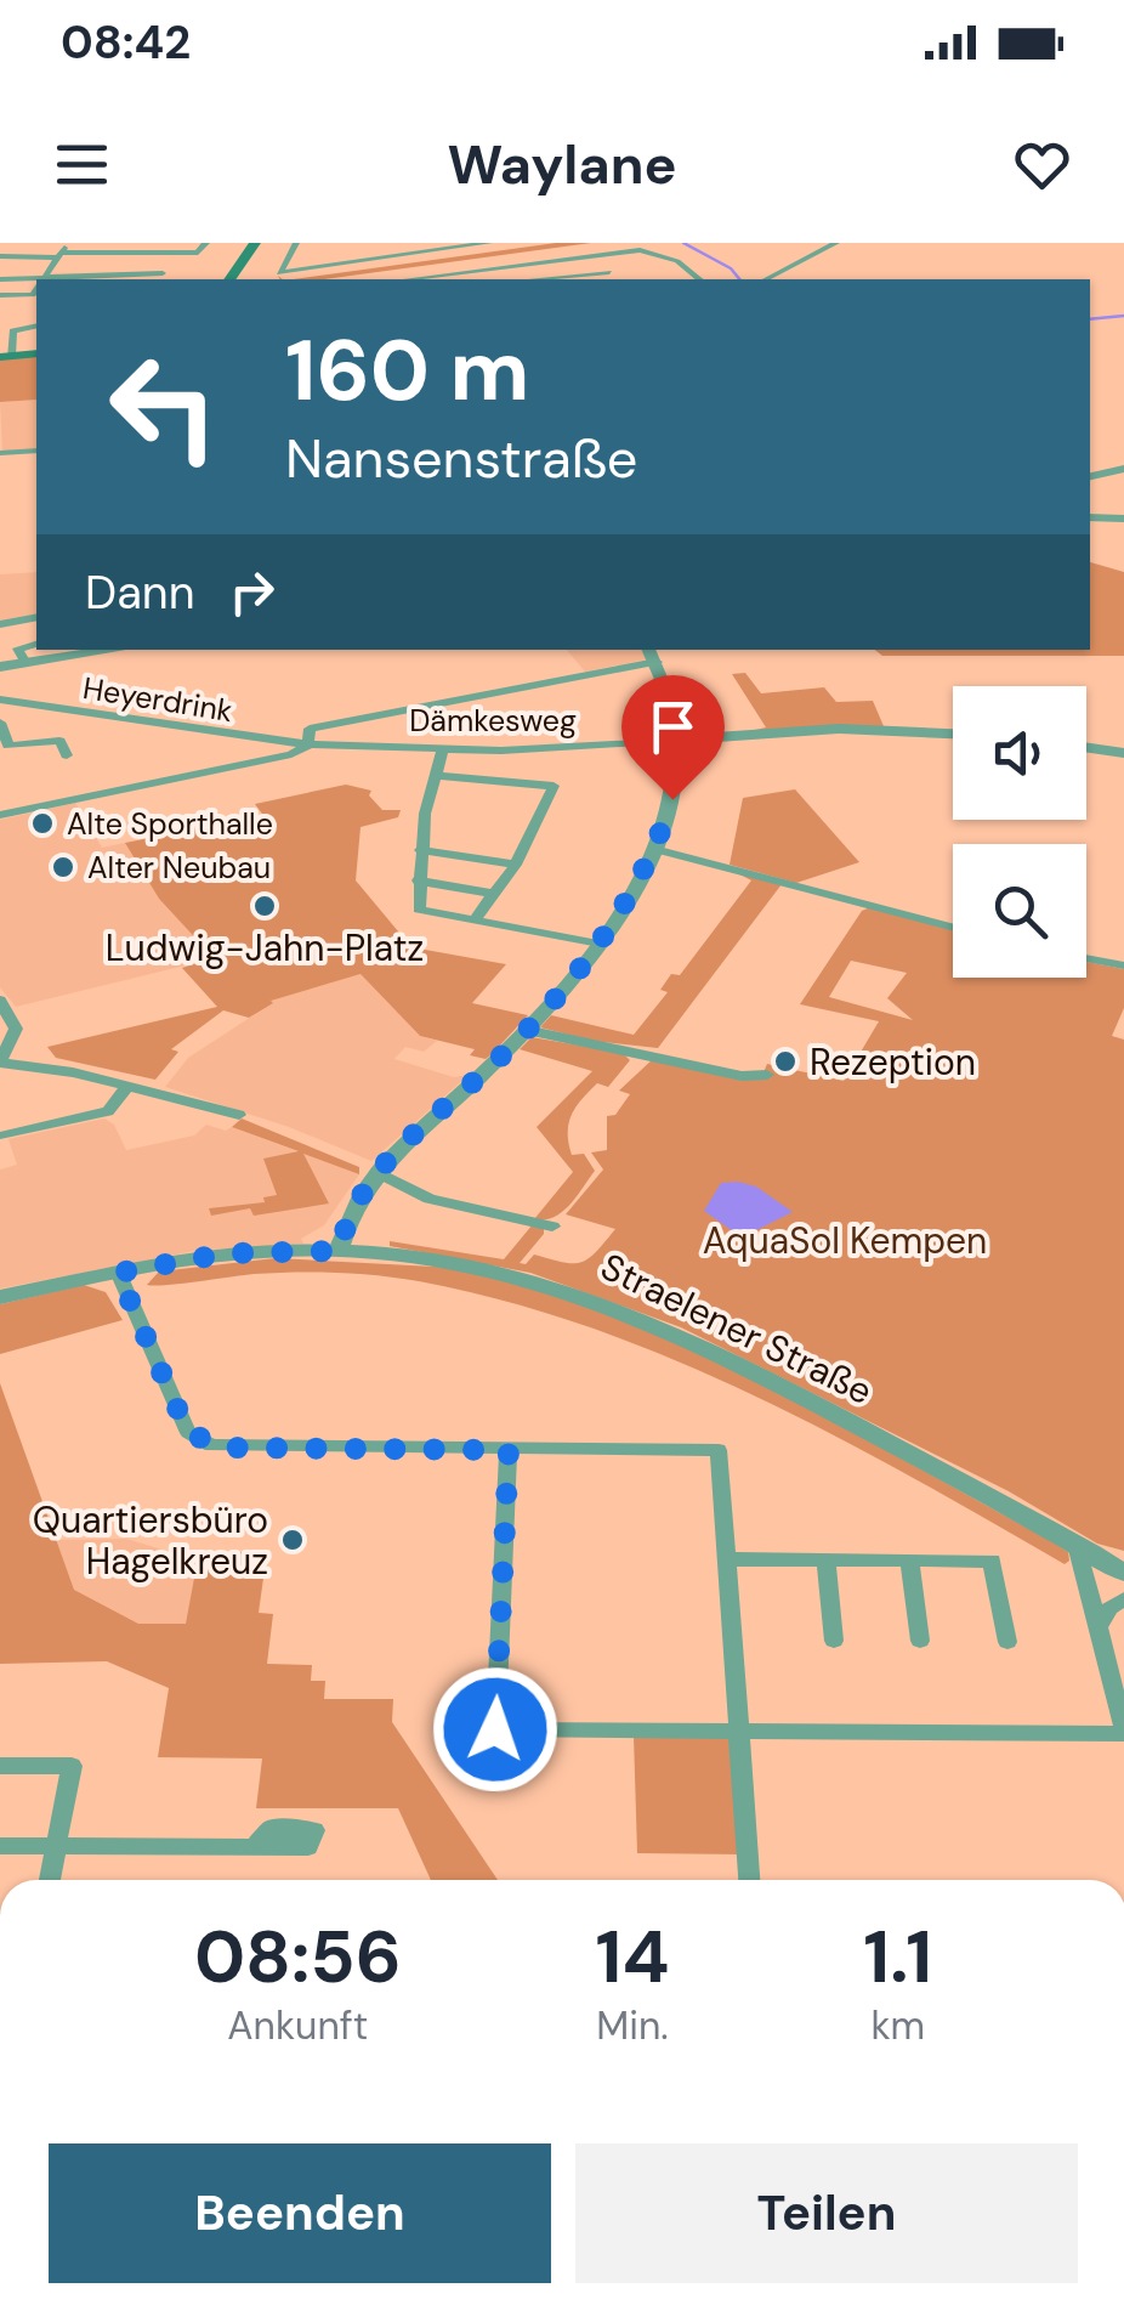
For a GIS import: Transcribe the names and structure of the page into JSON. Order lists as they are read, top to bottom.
{
  "streets": {
    "street": ["Heyerdrink", "Dämkesweg", "Straelener Straße"]
  },
  "crossings": [
    ["Heyerdrink", "Dämkesweg"]
  ],
  "parks": ["AquaSol Kempen"],
  "places": [
    "Alte Sporthalle",
    "Alter Neubau",
    "Ludwig-Jahn-Platz",
    "Rezeption",
    "Quartiersbüro Hagelkreuz"
  ],
  "page": {
    "status": "08:42",
    "header": "Waylane",
    "turn": ["160 m", "Nansenstraße"],
    "then": "Dann",
    "eta": [
      "08:56",
      "Ankunft",
      "14",
      "Min.",
      "1.1",
      "km"
    ],
    "buttons": ["Beenden", "Teilen"]
  }
}
